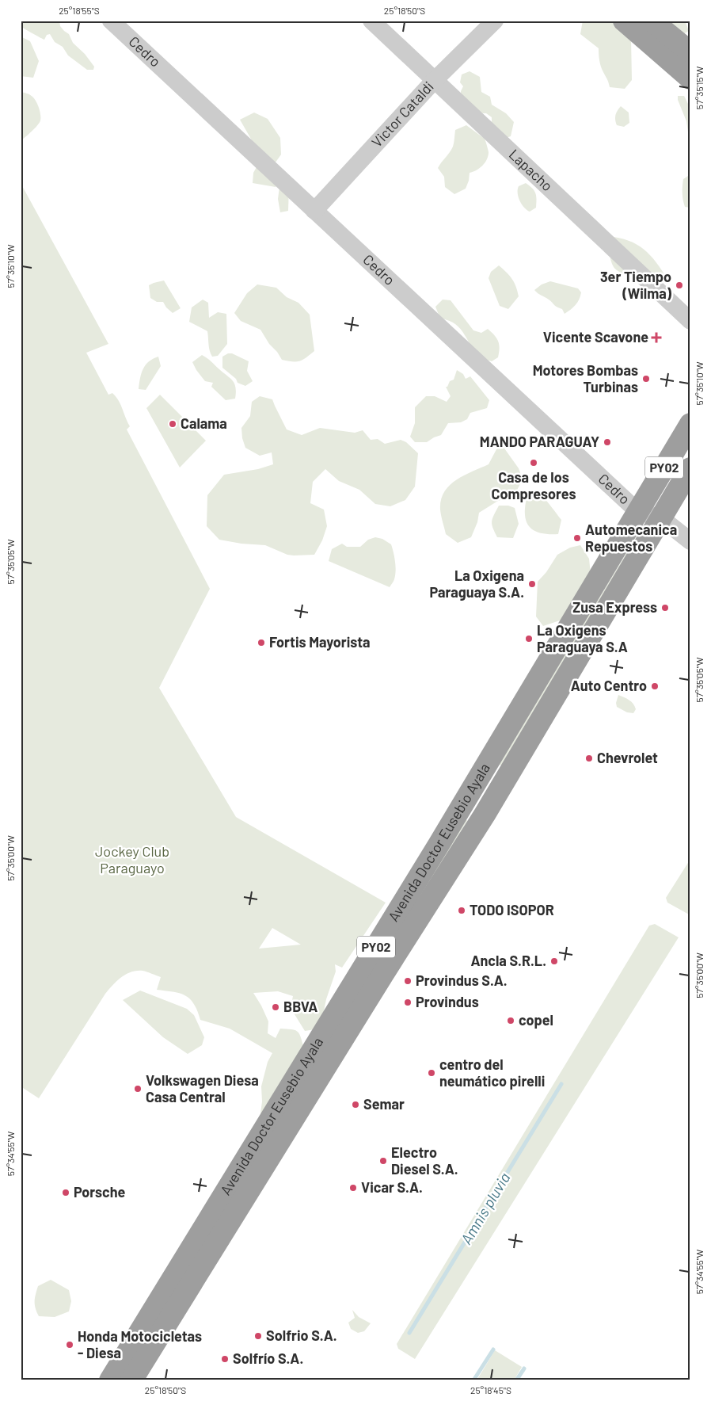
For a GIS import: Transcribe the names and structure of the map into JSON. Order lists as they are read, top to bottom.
{
  "streets": {
    "highway": ["PY02", "Avenida Doctor Eusebio Ayala"],
    "street": ["Cedro", "Victor Cataldi", "Lapacho"]
  },
  "crossings": [
    ["Cedro", "Victor Cataldi"],
    ["Cedro", "Avenida Doctor Eusebio Ayala"],
    ["Victor Cataldi", "Lapacho"]
  ],
  "water": ["Amnis pluvia"],
  "parks": ["Jockey Club Paraguayo"],
  "places": {
    "other": [
      "3er Tiempo (Wilma)",
      "Motores Bombas Turbinas",
      "Calama",
      "MANDO PARAGUAY",
      "Casa de los Compresores",
      "Automecanica Repuestos",
      "La Oxigena Paraguaya S.A.",
      "Zusa Express",
      "La Oxigens Paraguaya S.A",
      "Fortis Mayorista",
      "Auto Centro",
      "Chevrolet",
      "TODO ISOPOR",
      "Ancla S.R.L.",
      "Provindus S.A.",
      "Provindus",
      "BBVA",
      "copel",
      "centro del neumático pirelli",
      "Volkswagen Diesa Casa Central",
      "Semar",
      "Electro Diesel S.A.",
      "Vicar S.A.",
      "Porsche",
      "Solfrio S.A.",
      "Honda Motocicletas - Diesa",
      "Solfrío S.A."
    ],
    "health": ["Vicente Scavone"]
  },
  "coordinates": [
    "25°18'55\"S",
    "25°18'50\"S",
    "57°35'15\"W",
    "57°35'10\"W",
    "57°35'05\"W",
    "57°35'00\"W",
    "57°34'55\"W",
    "25°18'45\"S"
  ]
}
